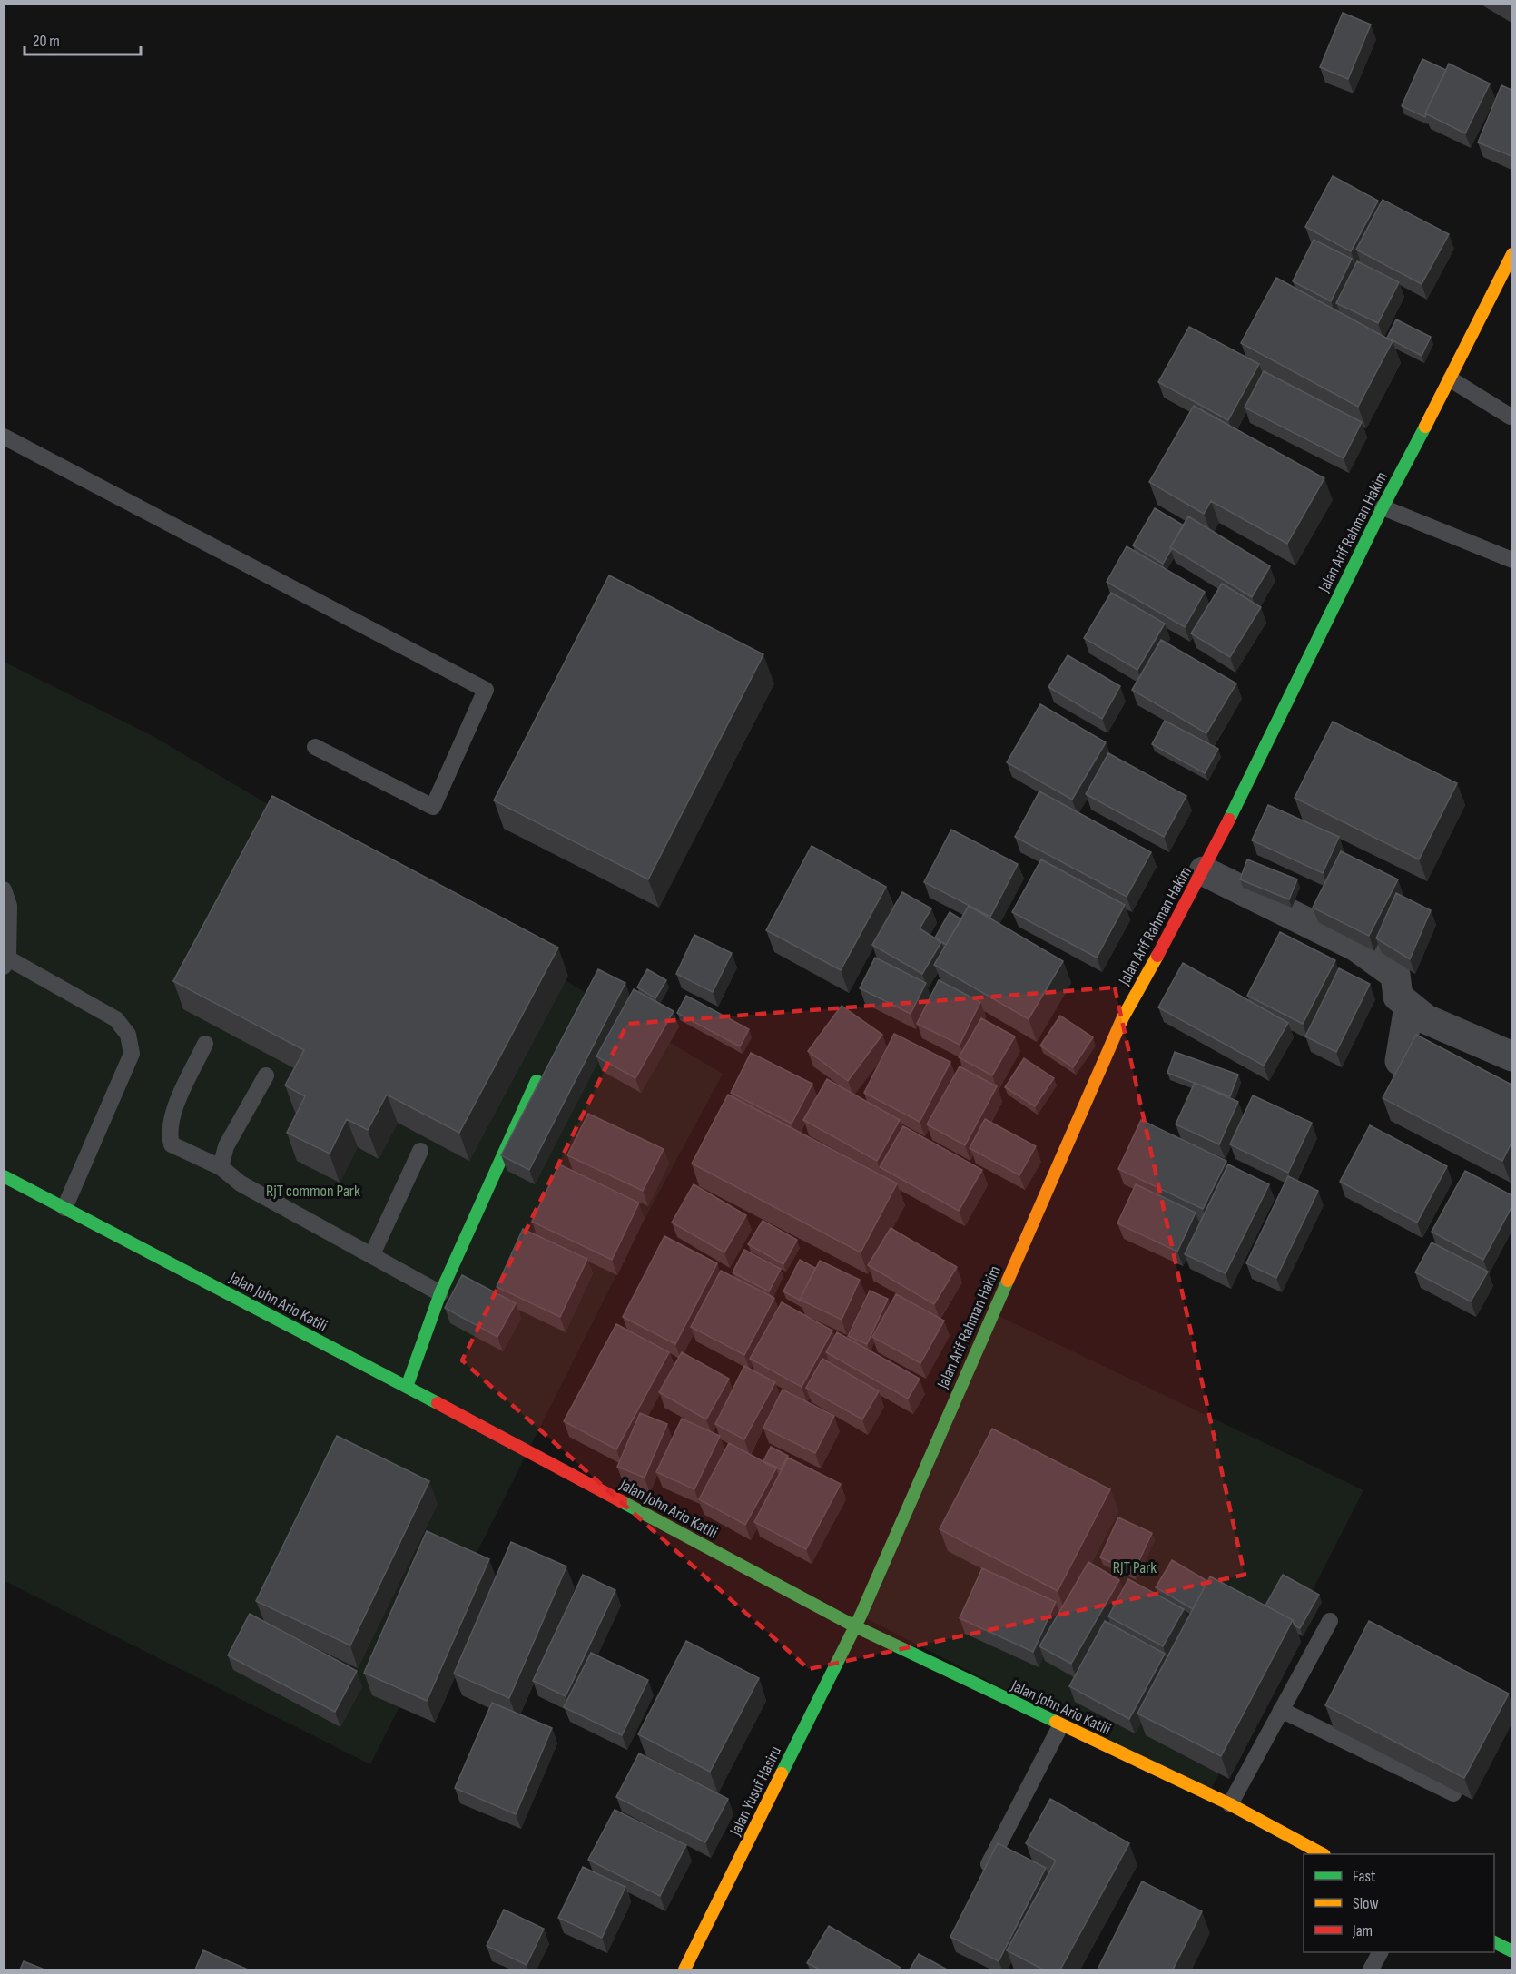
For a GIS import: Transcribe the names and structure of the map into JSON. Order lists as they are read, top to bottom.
{
  "streets": {
    "main road": ["Jalan Arif Rahman Hakim", "Jalan John Ario Katili", "Jalan Yusuf Hasiru"]
  },
  "crossings": [
    ["Jalan Arif Rahman Hakim", "Jalan John Ario Katili"],
    ["Jalan Arif Rahman Hakim", "Jalan Yusuf Hasiru"],
    ["Jalan John Ario Katili", "Jalan Yusuf Hasiru"]
  ],
  "parks": ["RjT common Park", "RJT Park"],
  "legend": ["Fast", "Slow", "Jam"],
  "scale_bar": "20 m"
}
